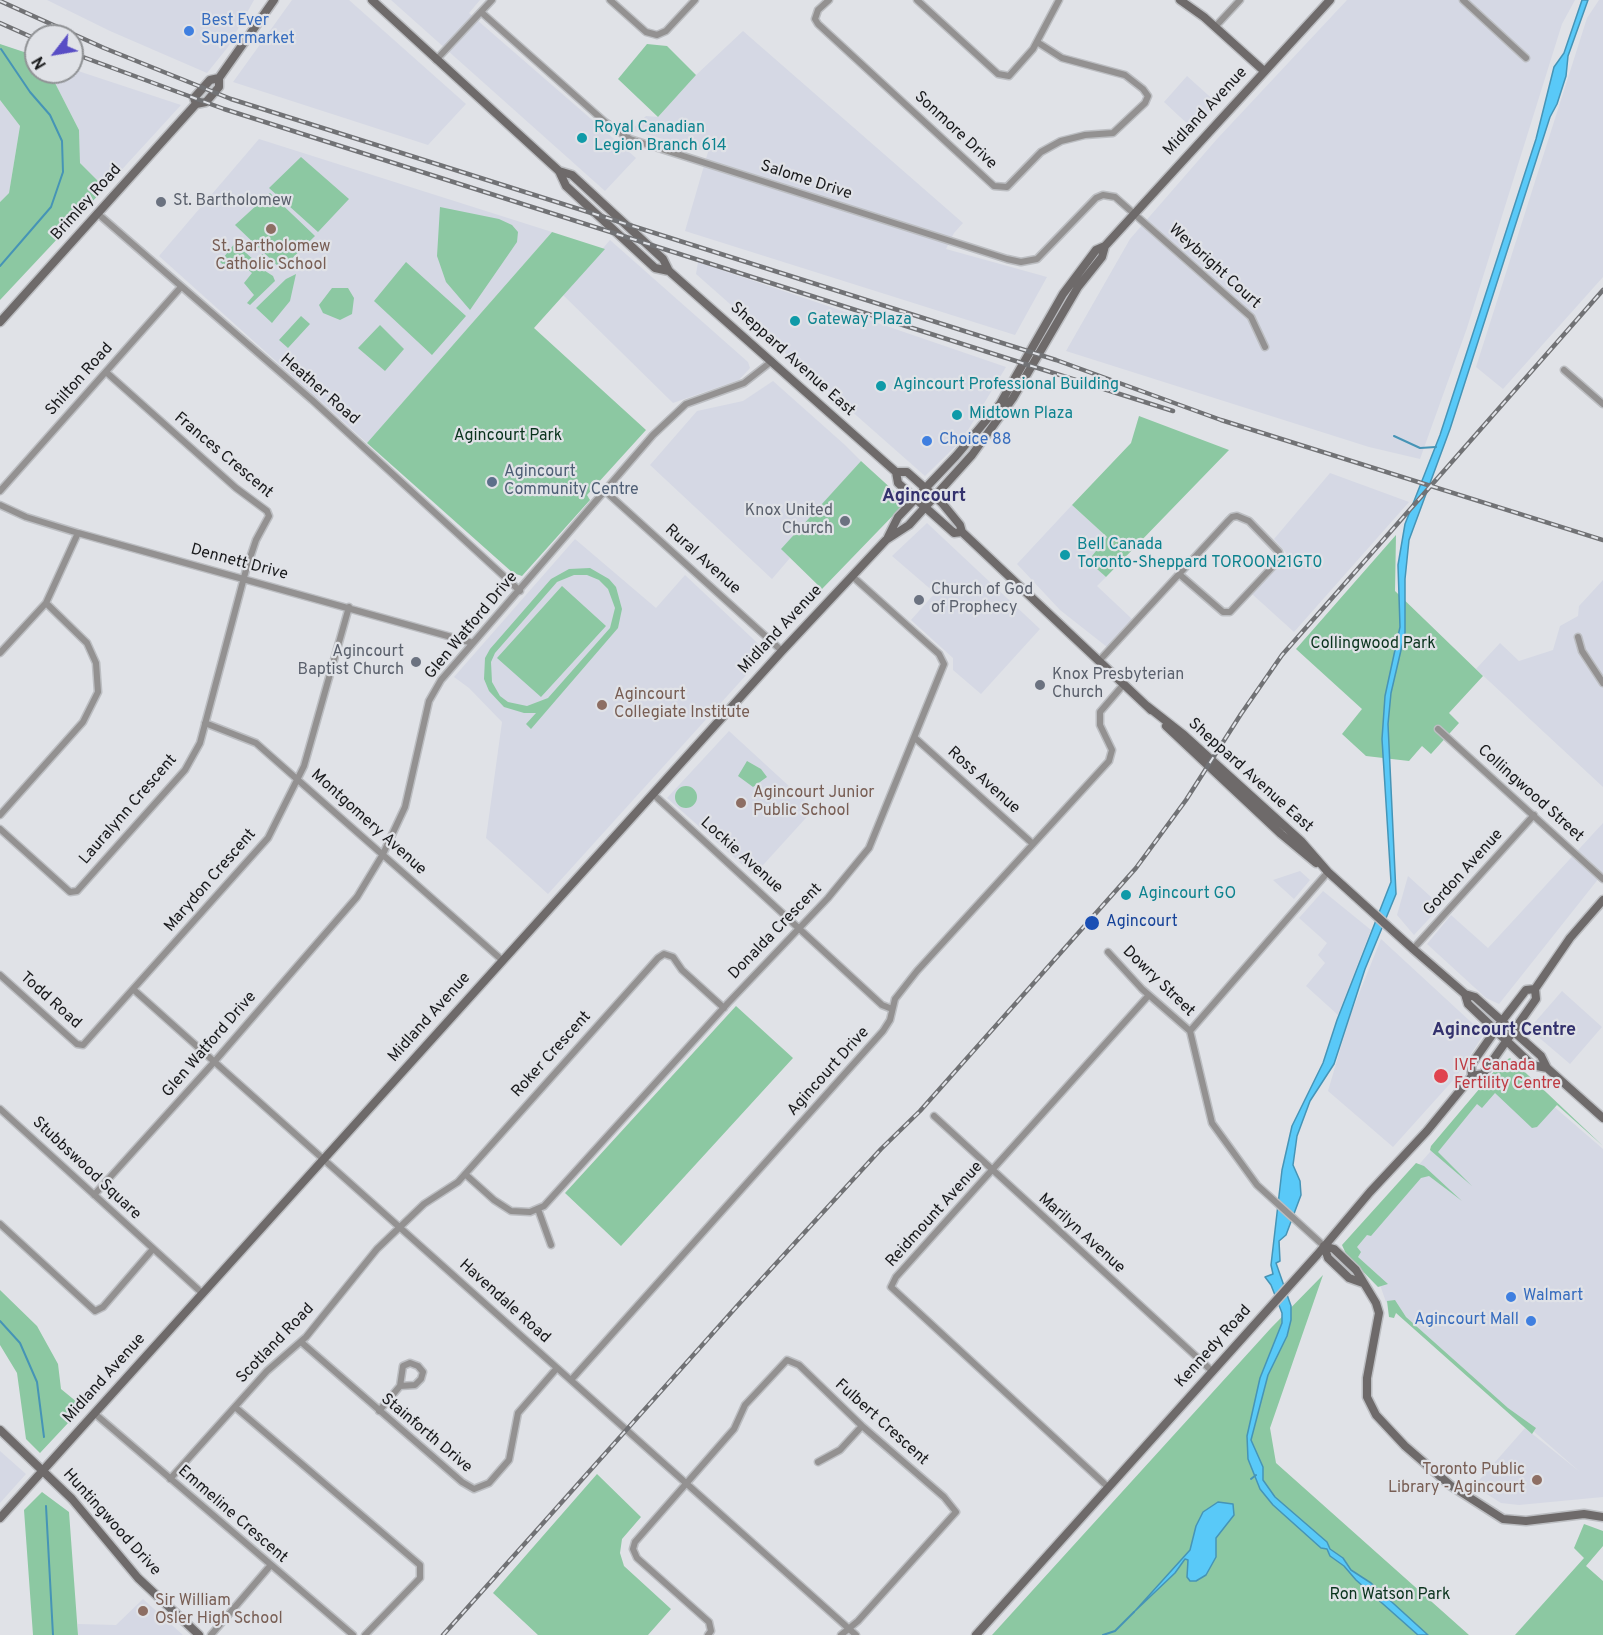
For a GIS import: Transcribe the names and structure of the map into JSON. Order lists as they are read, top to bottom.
{
  "streets": {
    "main road": [
      "Midland Avenue",
      "Brimley Road",
      "Sheppard Avenue East",
      "Kennedy Road",
      "Huntingwood Drive"
    ],
    "street": [
      "Sonmore Drive",
      "Salome Drive",
      "Weybright Court",
      "Shilton Road",
      "Heather Road",
      "Frances Crescent",
      "Rural Avenue",
      "Dennett Drive",
      "Glen Watford Drive",
      "Ross Avenue",
      "Collingwood Street",
      "Lauralynn Crescent",
      "Montgomery Avenue",
      "Lockie Avenue",
      "Gordon Avenue",
      "Marydon Crescent",
      "Donalda Crescent",
      "Dowry Street",
      "Todd Road",
      "Roker Crescent",
      "Agincourt Drive",
      "Stubbswood Square",
      "Reidmount Avenue",
      "Marilyn Avenue",
      "Havendale Road",
      "Scotland Road",
      "Fulbert Crescent",
      "Stainforth Drive",
      "Emmeline Crescent"
    ]
  },
  "crossings": [
    ["Midland Avenue", "Salome Drive"],
    ["Midland Avenue", "Weybright Court"],
    ["Midland Avenue", "Sheppard Avenue East"],
    ["Midland Avenue", "Rural Avenue"],
    ["Midland Avenue", "Montgomery Avenue"],
    ["Midland Avenue", "Lockie Avenue"],
    ["Midland Avenue", "Donalda Crescent"],
    ["Midland Avenue", "Stubbswood Square"],
    ["Midland Avenue", "Havendale Road"],
    ["Midland Avenue", "Emmeline Crescent"],
    ["Midland Avenue", "Huntingwood Drive"],
    ["Salome Drive", "Weybright Court"],
    ["Brimley Road", "Heather Road"],
    ["Sheppard Avenue East", "Glen Watford Drive"],
    ["Sheppard Avenue East", "Gordon Avenue"],
    ["Sheppard Avenue East", "Agincourt Drive"],
    ["Sheppard Avenue East", "Kennedy Road"],
    ["Shilton Road", "Heather Road"],
    ["Shilton Road", "Frances Crescent"],
    ["Heather Road", "Glen Watford Drive"],
    ["Frances Crescent", "Dennett Drive"],
    ["Frances Crescent", "Lauralynn Crescent"],
    ["Rural Avenue", "Glen Watford Drive"],
    ["Dennett Drive", "Glen Watford Drive"],
    ["Dennett Drive", "Lauralynn Crescent"],
    ["Dennett Drive", "Marydon Crescent"],
    ["Glen Watford Drive", "Montgomery Avenue"],
    ["Glen Watford Drive", "Stubbswood Square"],
    ["Glen Watford Drive", "Havendale Road"],
    ["Ross Avenue", "Donalda Crescent"],
    ["Ross Avenue", "Agincourt Drive"],
    ["Collingwood Street", "Gordon Avenue"],
    ["Lauralynn Crescent", "Montgomery Avenue"],
    ["Montgomery Avenue", "Marydon Crescent"],
    ["Lockie Avenue", "Donalda Crescent"],
    ["Lockie Avenue", "Agincourt Drive"],
    ["Marydon Crescent", "Todd Road"],
    ["Marydon Crescent", "Havendale Road"],
    ["Donalda Crescent", "Roker Crescent"],
    ["Dowry Street", "Reidmount Avenue"],
    ["Roker Crescent", "Havendale Road"],
    ["Roker Crescent", "Scotland Road"],
    ["Agincourt Drive", "Havendale Road"],
    ["Reidmount Avenue", "Marilyn Avenue"],
    ["Reidmount Avenue", "Kennedy Road"],
    ["Marilyn Avenue", "Kennedy Road"],
    ["Havendale Road", "Scotland Road"],
    ["Havendale Road", "Fulbert Crescent"],
    ["Havendale Road", "Stainforth Drive"],
    ["Scotland Road", "Stainforth Drive"],
    ["Scotland Road", "Emmeline Crescent"]
  ],
  "districts": ["Agincourt", "Agincourt Centre"],
  "parks": ["Agincourt Park", "Collingwood Park", "Ron Watson Park"],
  "places": [
    "Best Ever Supermarket",
    "Royal Canadian Legion Branch 614",
    "St. Bartholomew",
    "St. Bartholomew Catholic School",
    "Gateway Plaza",
    "Agincourt Professional Building",
    "Midtown Plaza",
    "Choice 88",
    "Agincourt Community Centre",
    "Knox United Church",
    "Bell Canada Toronto-Sheppard TOROON21GT0",
    "Church of God of Prophecy",
    "Agincourt Baptist Church",
    "Knox Presbyterian Church",
    "Agincourt Collegiate Institute",
    "Agincourt Junior Public School",
    "Agincourt GO",
    "Agincourt",
    "IVF Canada Fertility Centre",
    "Walmart",
    "Agincourt Mall",
    "Toronto Public Library - Agincourt",
    "Sir William Osler High School"
  ],
  "north": "bottom left"
}
